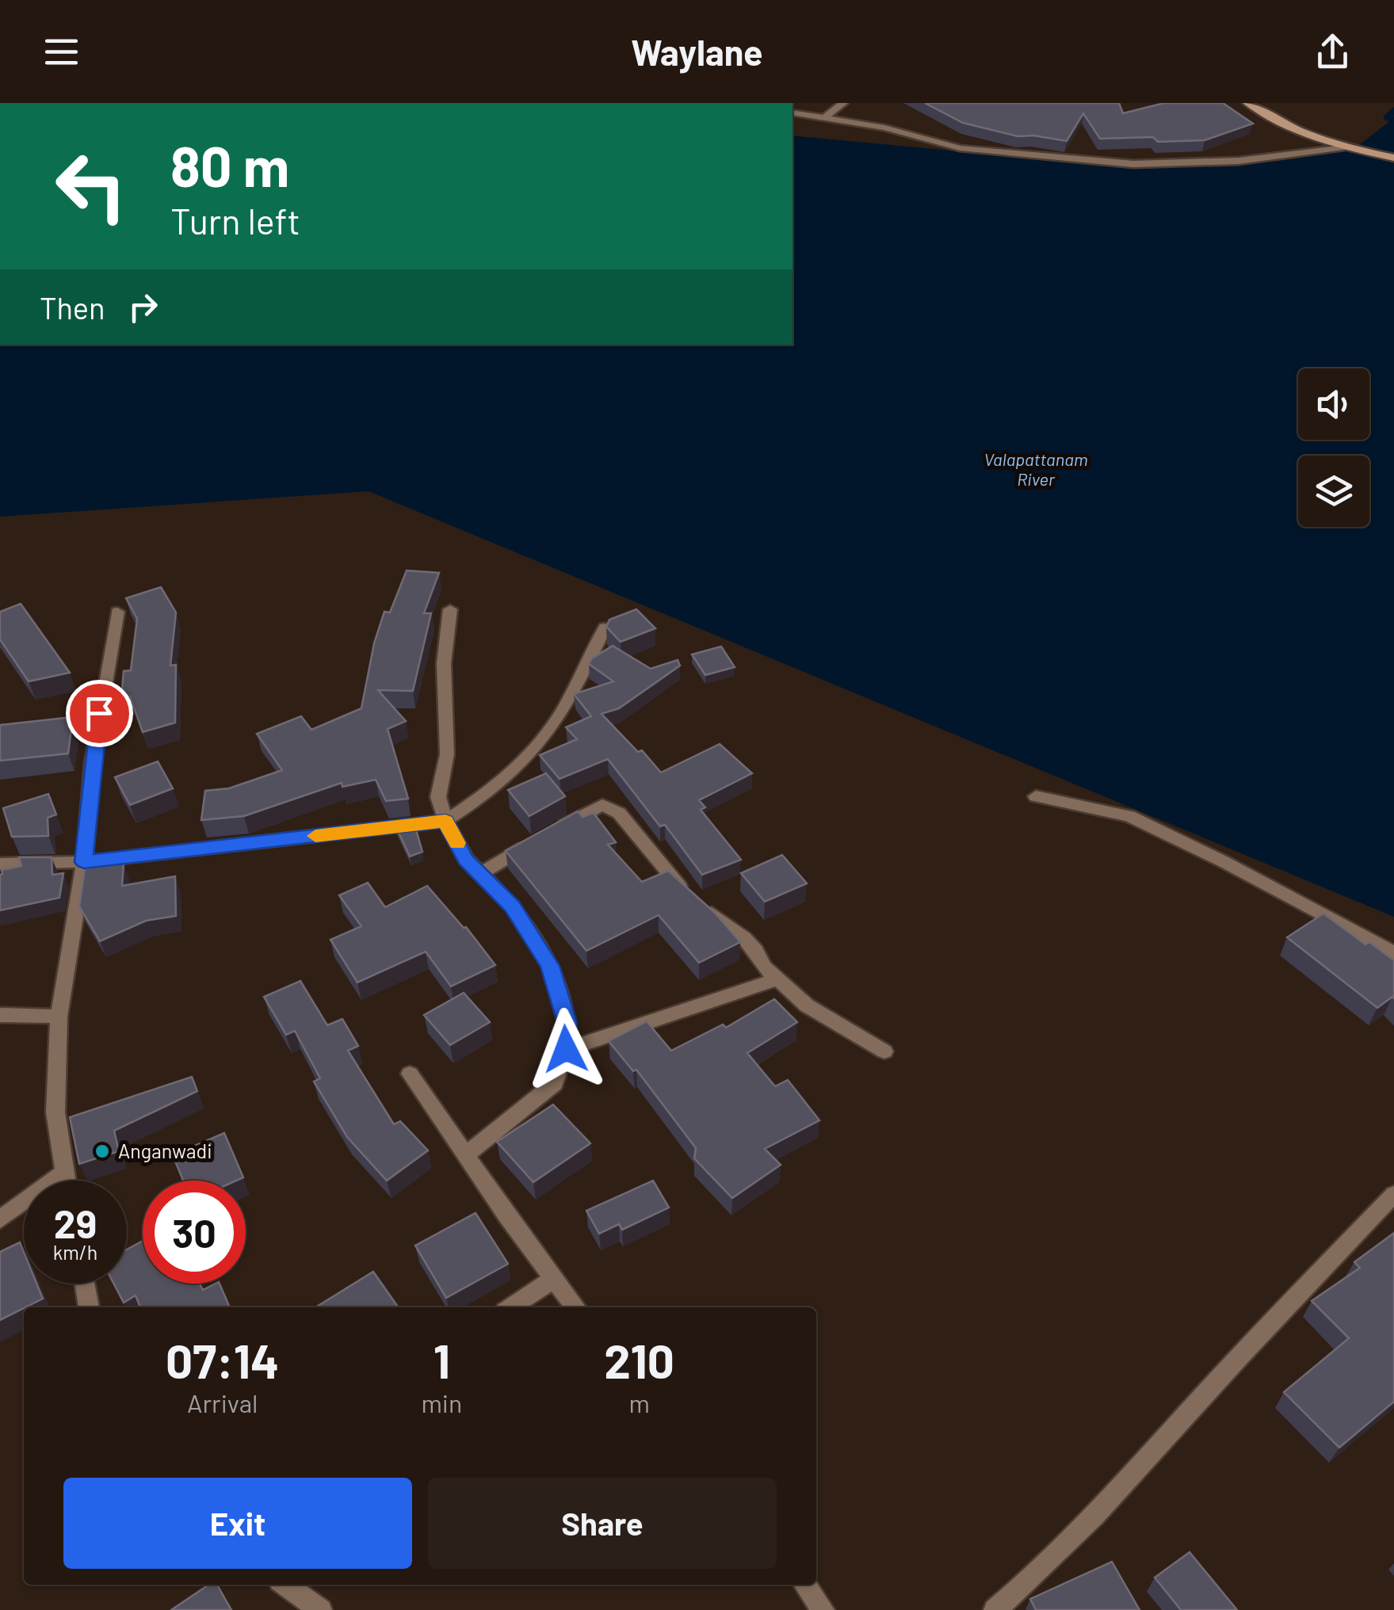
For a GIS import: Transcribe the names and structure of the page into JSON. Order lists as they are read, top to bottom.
{
  "water": ["Valapattanam River"],
  "places": ["Anganwadi"],
  "page": {
    "header": "Waylane",
    "turn": ["80 m", "Turn left"],
    "then": "Then",
    "speed": "29 km/h",
    "limit": "30",
    "eta": [
      "07:14",
      "Arrival",
      "1",
      "min",
      "210",
      "m"
    ],
    "buttons": ["Exit", "Share"]
  }
}
